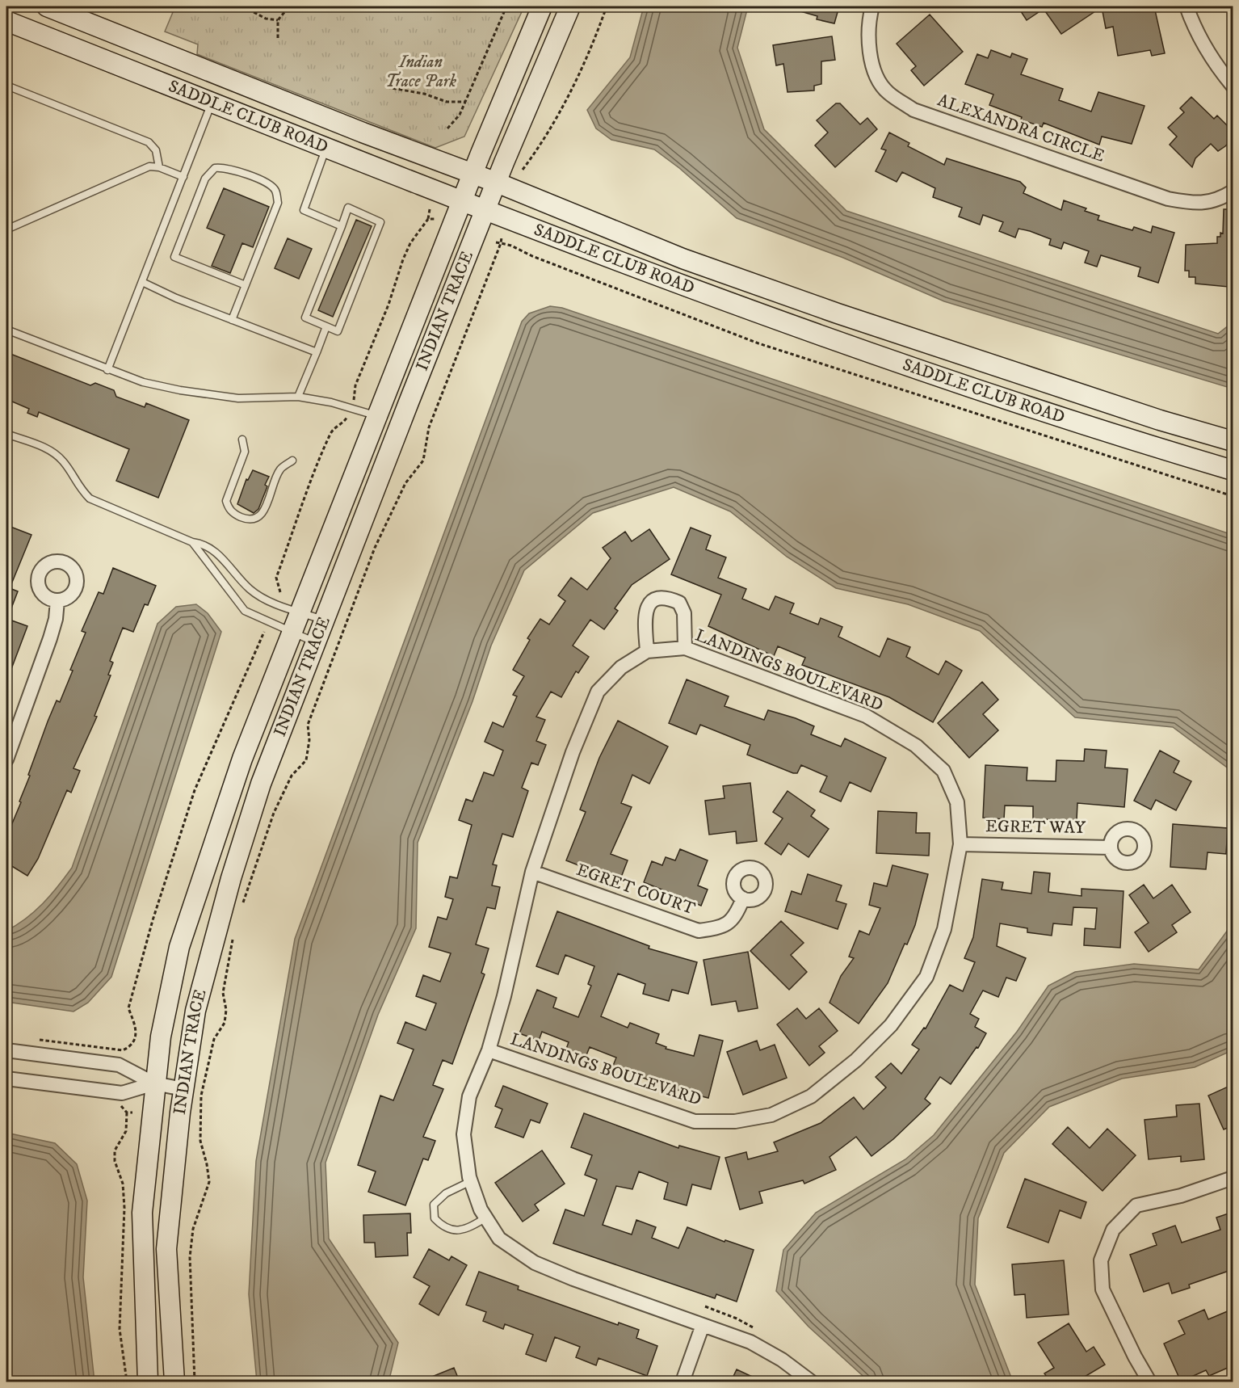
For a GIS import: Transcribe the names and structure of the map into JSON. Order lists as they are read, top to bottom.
{
  "streets": {
    "main road": ["SADDLE CLUB ROAD", "INDIAN TRACE"],
    "street": [
      "ALEXANDRA CIRCLE",
      "LANDINGS BOULEVARD",
      "EGRET WAY",
      "EGRET COURT"
    ]
  },
  "crossings": [
    ["SADDLE CLUB ROAD", "INDIAN TRACE"],
    ["LANDINGS BOULEVARD", "EGRET WAY"],
    ["LANDINGS BOULEVARD", "EGRET COURT"]
  ],
  "parks": ["Indian Trace Park"]
}
